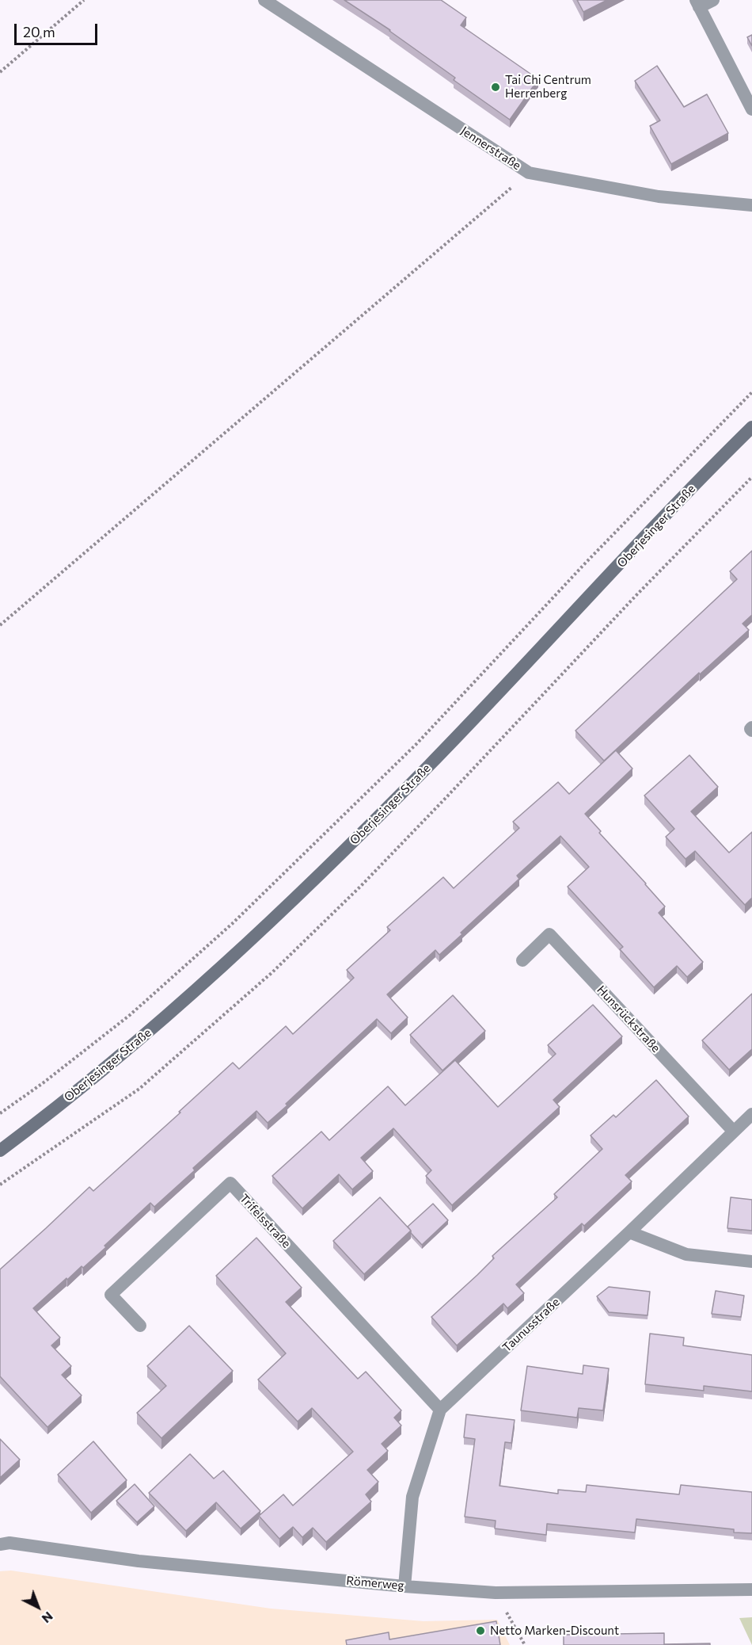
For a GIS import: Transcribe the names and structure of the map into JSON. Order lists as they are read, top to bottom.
{
  "streets": {
    "main road": ["Oberjesinger Straße"],
    "street": [
      "Jennerstraße",
      "Hunsrückstraße",
      "Trifelsstraße",
      "Taunusstraße",
      "Römerweg"
    ]
  },
  "crossings": [
    ["Hunsrückstraße", "Taunusstraße"],
    ["Trifelsstraße", "Taunusstraße"],
    ["Taunusstraße", "Römerweg"]
  ],
  "places": ["Tai Chi Centrum Herrenberg", "Netto Marken-Discount"],
  "scale_bar": "20 m",
  "north": "bottom right"
}
